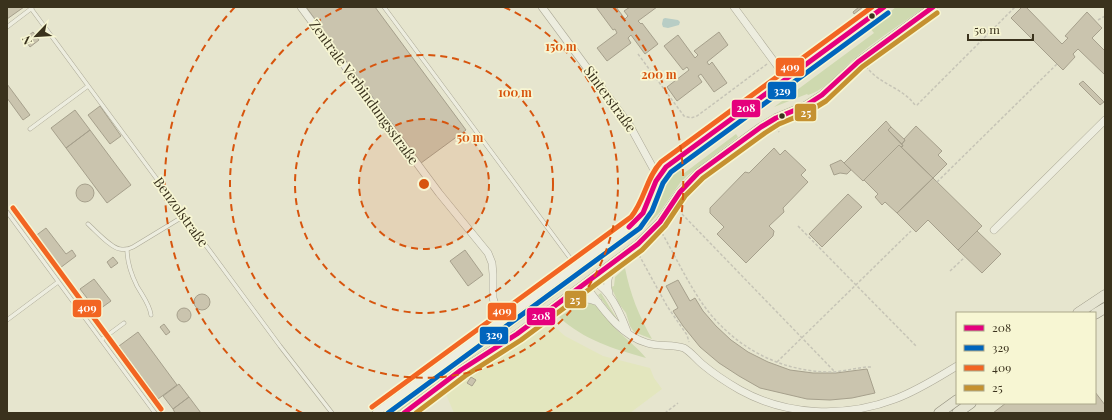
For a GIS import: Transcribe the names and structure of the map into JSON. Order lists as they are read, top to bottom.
{
  "streets": {
    "street": ["Zentrale Verbindungsstraße", "Sinterstraße"],
    "lane": ["Benzolstraße"]
  },
  "lines": [
    "transit line 208",
    "transit line 409",
    "transit line 329",
    "transit line 25"
  ],
  "legend": [
    "208",
    "329",
    "409",
    "25"
  ],
  "scale_bar": "50 m",
  "north": "bottom left",
  "rings": [
    "150 m",
    "200 m",
    "100 m",
    "50 m"
  ]
}
